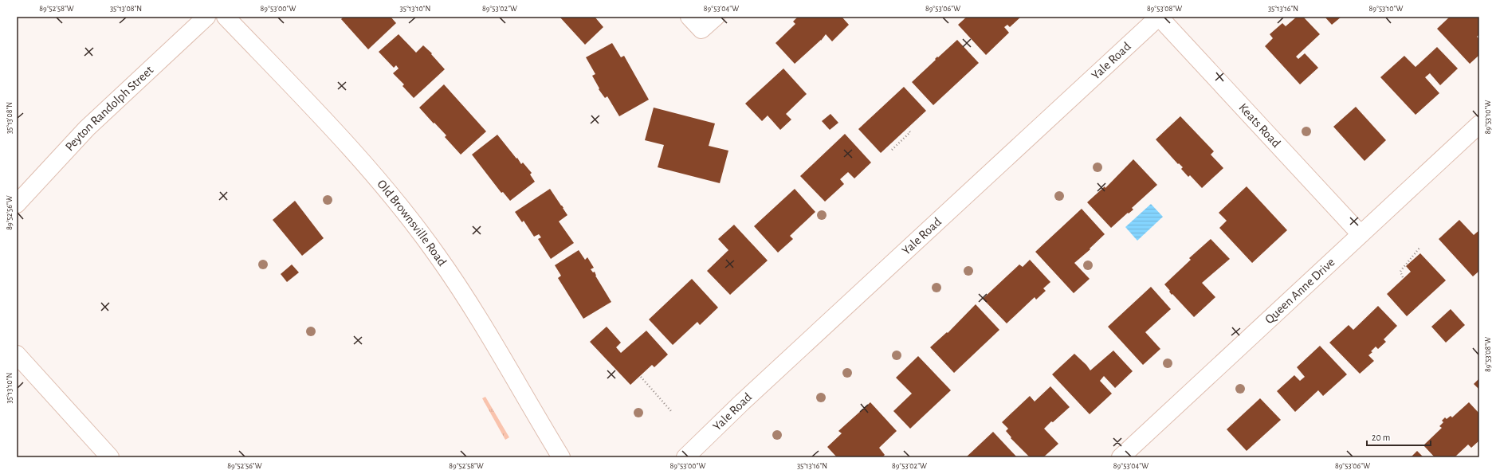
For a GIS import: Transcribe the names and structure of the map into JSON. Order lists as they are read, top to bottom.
{
  "streets": {
    "street": [
      "Yale Road",
      "Peyton Randolph Street",
      "Keats Road",
      "Old Brownsville Road",
      "Queen Anne Drive"
    ]
  },
  "crossings": [
    ["Yale Road", "Keats Road"],
    ["Keats Road", "Queen Anne Drive"]
  ],
  "scale_bar": "20 m",
  "coordinates": [
    "89°52'58\"W",
    "35°13'08\"N",
    "89°53'00\"W",
    "35°13'10\"N",
    "89°53'02\"W",
    "89°53'04\"W",
    "89°53'06\"W",
    "89°53'08\"W",
    "35°13'16\"N",
    "89°53'10\"W",
    "89°52'56\"W"
  ]
}
